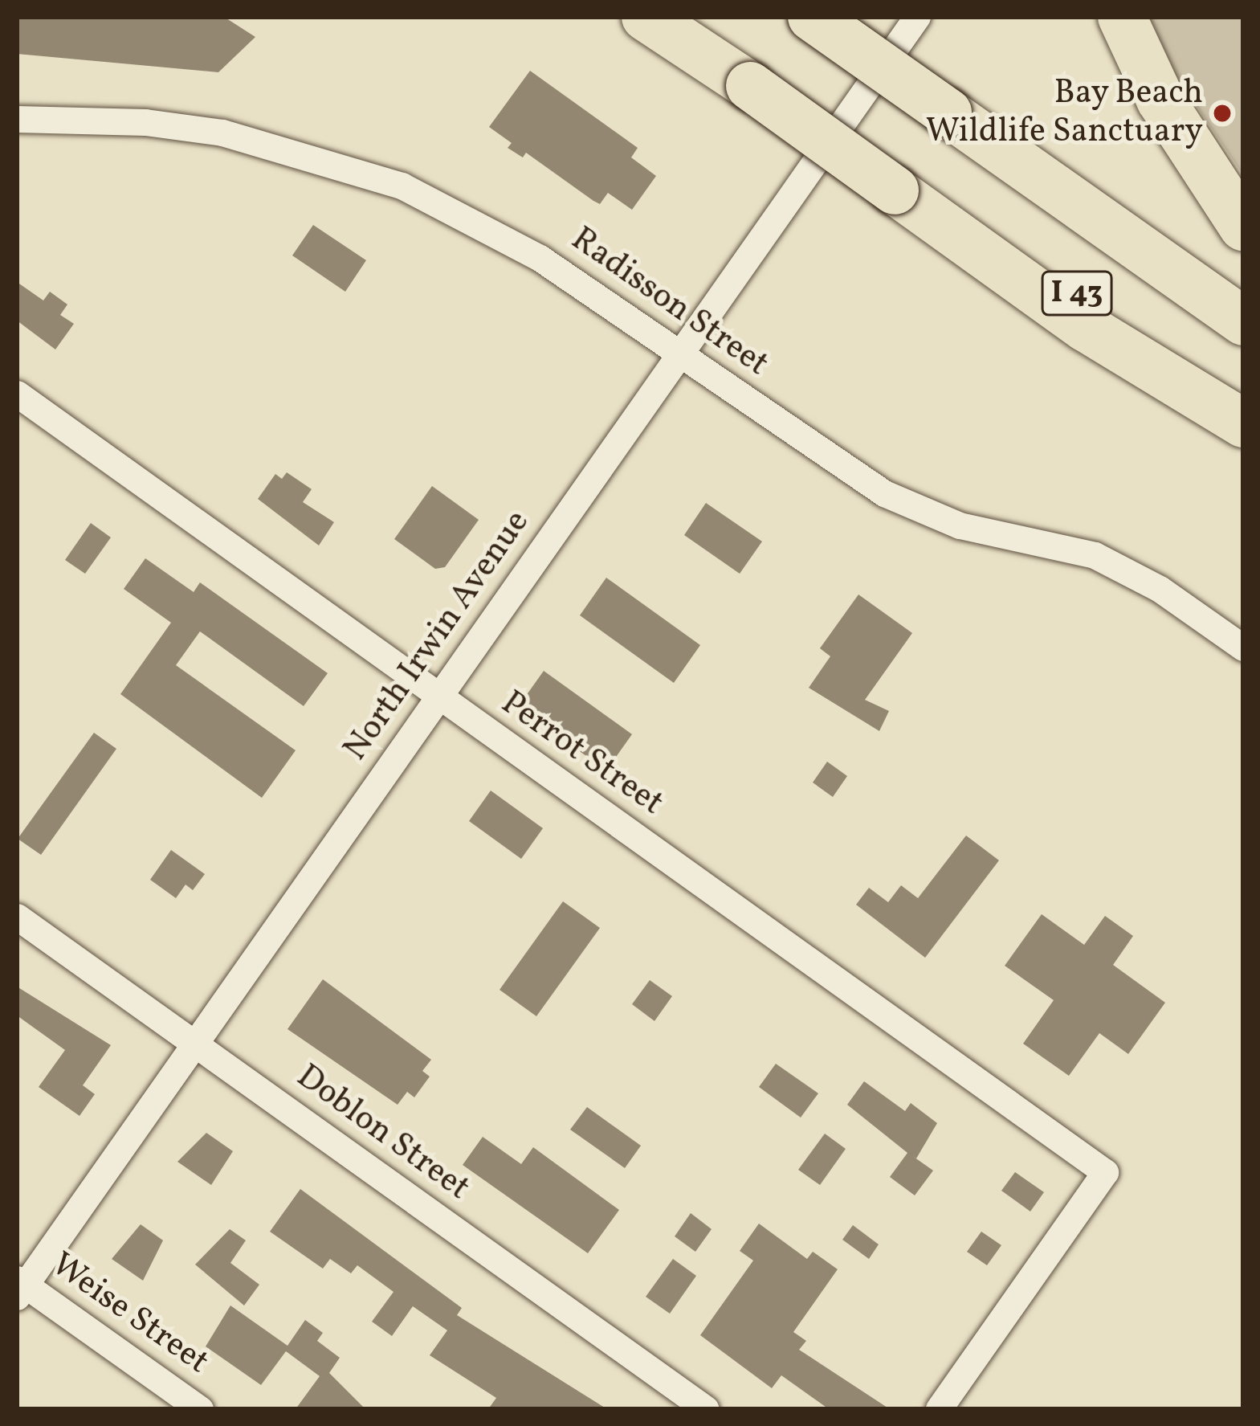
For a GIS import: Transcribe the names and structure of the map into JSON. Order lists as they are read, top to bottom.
{
  "streets": {
    "highway": ["I 43"],
    "street": [
      "Radisson Street",
      "North Irwin Avenue",
      "Perrot Street",
      "Doblon Street",
      "Weise Street"
    ]
  },
  "crossings": [
    ["Radisson Street", "North Irwin Avenue"],
    ["North Irwin Avenue", "Perrot Street"],
    ["North Irwin Avenue", "Doblon Street"],
    ["North Irwin Avenue", "Weise Street"]
  ],
  "places": ["Bay Beach Wildlife Sanctuary"]
}
